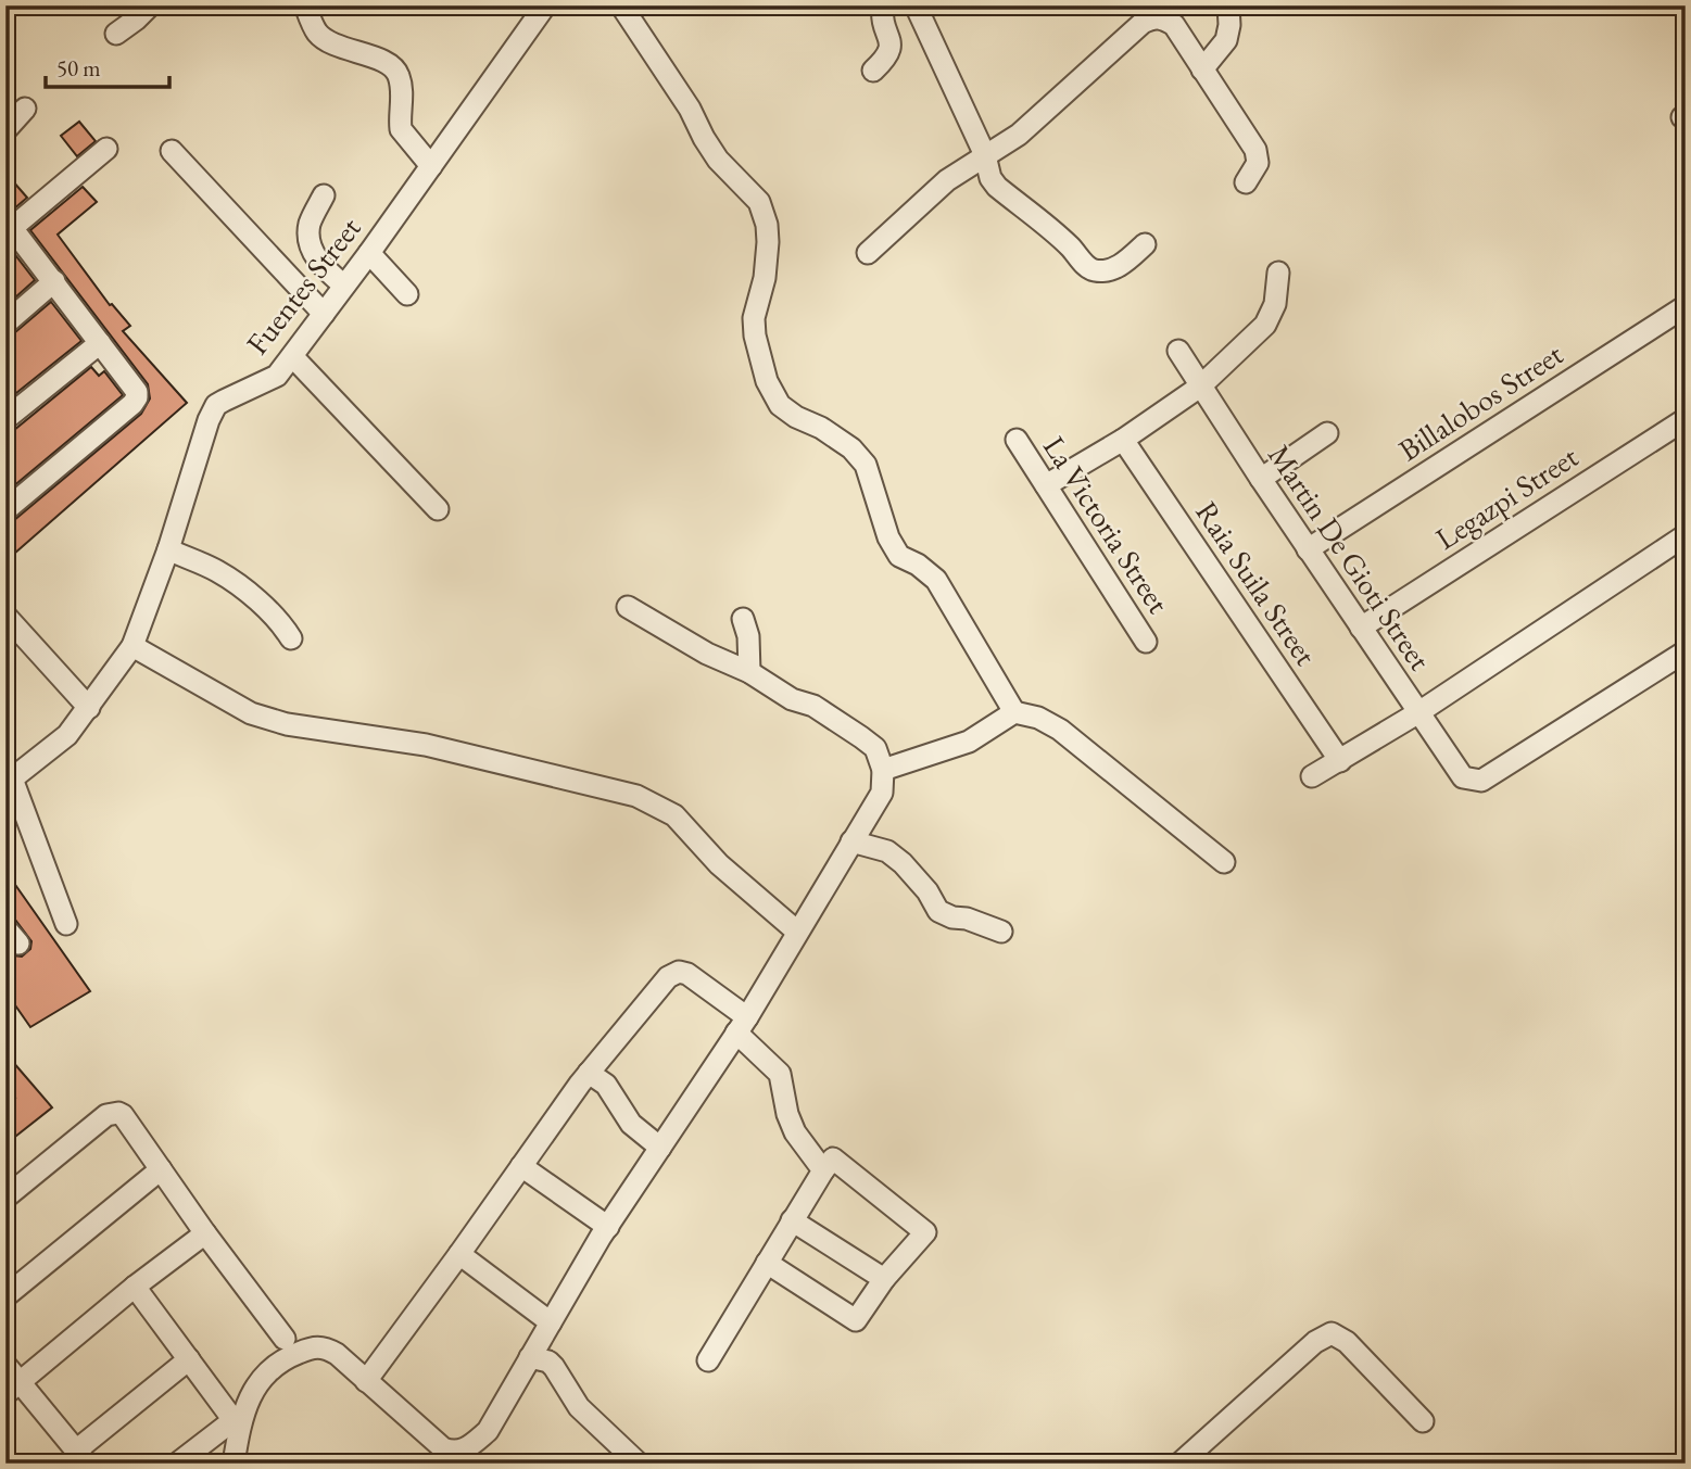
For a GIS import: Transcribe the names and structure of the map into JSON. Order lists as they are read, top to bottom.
{
  "streets": {
    "street": [
      "Fuentes Street",
      "Billalobos Street",
      "Legazpi Street",
      "La Victoria Street",
      "Martin De Gioti Street",
      "Raia Suila Street"
    ]
  },
  "crossings": [
    ["Billalobos Street", "Martin De Gioti Street"],
    ["Legazpi Street", "Martin De Gioti Street"]
  ],
  "scale_bar": "50 m"
}
